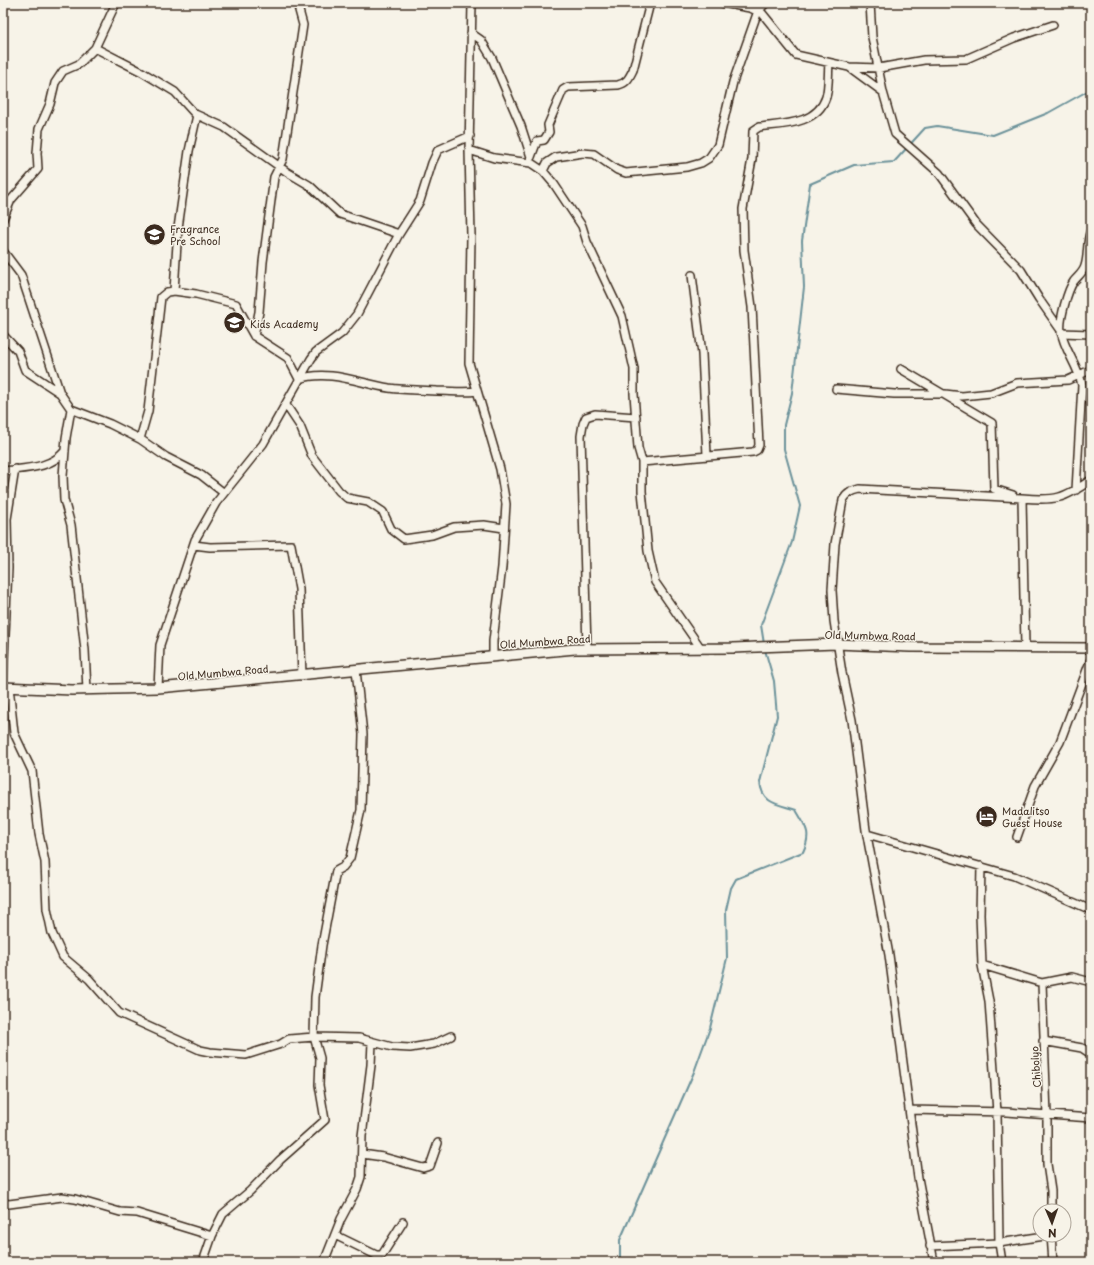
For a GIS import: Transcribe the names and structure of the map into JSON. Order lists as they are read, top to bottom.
{
  "streets": {
    "main road": ["Old Mumbwa Road"],
    "street": ["Chibolyo"]
  },
  "places": {
    "school or university": ["Fragrance Pre School", "Kids Academy"],
    "hotel": ["Madalitso Guest House"]
  },
  "north": "bottom"
}
